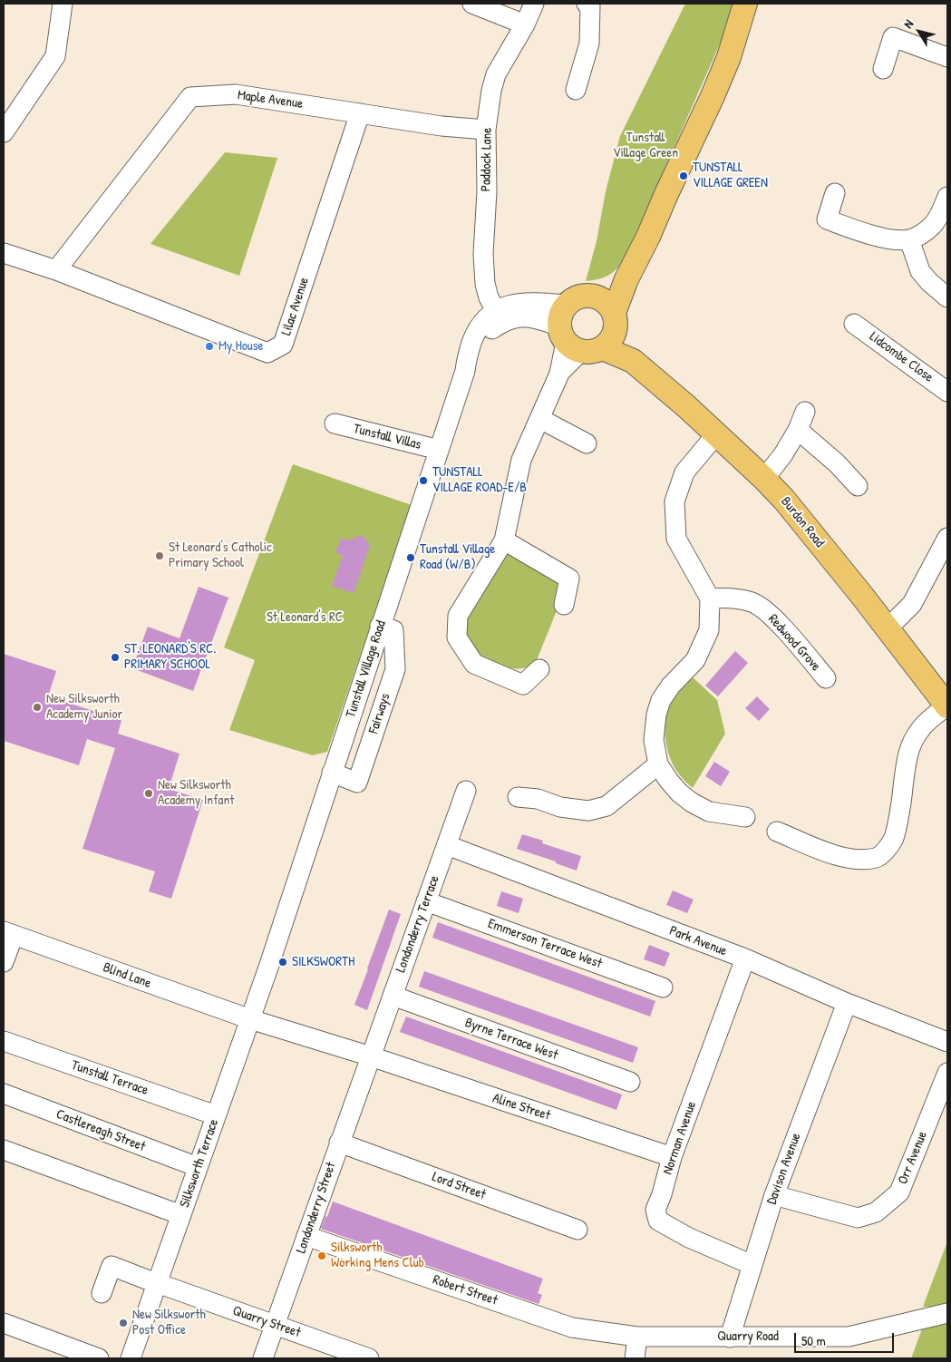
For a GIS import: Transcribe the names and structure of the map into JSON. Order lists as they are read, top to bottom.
{
  "streets": {
    "main road": ["Burdon Road"],
    "street": [
      "Maple Avenue",
      "Paddock Lane",
      "Lilac Avenue",
      "Lidcombe Close",
      "Tunstall Villas",
      "Redwood Grove",
      "Tunstall Village Road",
      "Fairways",
      "Londonderry Terrace",
      "Park Avenue",
      "Emmerson Terrace West",
      "Blind Lane",
      "Byrne Terrace West",
      "Tunstall Terrace",
      "Aline Street",
      "Castlereagh Street",
      "Norman Avenue",
      "Orr Avenue",
      "Silksworth Terrace",
      "Davison Avenue",
      "Lord Street",
      "Londonderry Street",
      "Robert Street",
      "Quarry Street",
      "Quarry Road"
    ]
  },
  "crossings": [
    ["Maple Avenue", "Paddock Lane"],
    ["Maple Avenue", "Lilac Avenue"],
    ["Paddock Lane", "Tunstall Village Road"],
    ["Tunstall Villas", "Tunstall Village Road"],
    ["Burdon Road", "Tunstall Village Road"],
    ["Tunstall Village Road", "Fairways"],
    ["Tunstall Village Road", "Silksworth Terrace"],
    ["Londonderry Terrace", "Park Avenue"],
    ["Londonderry Terrace", "Emmerson Terrace West"],
    ["Londonderry Terrace", "Blind Lane"],
    ["Londonderry Terrace", "Byrne Terrace West"],
    ["Londonderry Terrace", "Aline Street"],
    ["Londonderry Terrace", "Londonderry Street"],
    ["Park Avenue", "Norman Avenue"],
    ["Park Avenue", "Davison Avenue"],
    ["Blind Lane", "Aline Street"],
    ["Blind Lane", "Silksworth Terrace"],
    ["Blind Lane", "Londonderry Street"],
    ["Tunstall Terrace", "Silksworth Terrace"],
    ["Aline Street", "Norman Avenue"],
    ["Aline Street", "Londonderry Street"],
    ["Castlereagh Street", "Silksworth Terrace"],
    ["Norman Avenue", "Davison Avenue"],
    ["Orr Avenue", "Davison Avenue"],
    ["Silksworth Terrace", "Quarry Street"],
    ["Davison Avenue", "Quarry Road"],
    ["Lord Street", "Londonderry Street"],
    ["Londonderry Street", "Robert Street"],
    ["Londonderry Street", "Quarry Street"],
    ["Robert Street", "Quarry Road"]
  ],
  "parks": ["Tunstall Village Green", "St Leonard's RC"],
  "places": [
    "TUNSTALL VILLAGE GREEN",
    "My House",
    "TUNSTALL VILLAGE ROAD-E/B",
    "St Leonard's Catholic Primary School",
    "Tunstall Village Road (W/B)",
    "ST. LEONARD'S RC. PRIMARY SCHOOL",
    "New Silksworth Academy Junior",
    "New Silksworth Academy Infant",
    "SILKSWORTH",
    "Silksworth Working Mens Club",
    "New Silksworth Post Office"
  ],
  "scale_bar": "50 m",
  "north": "top left"
}
